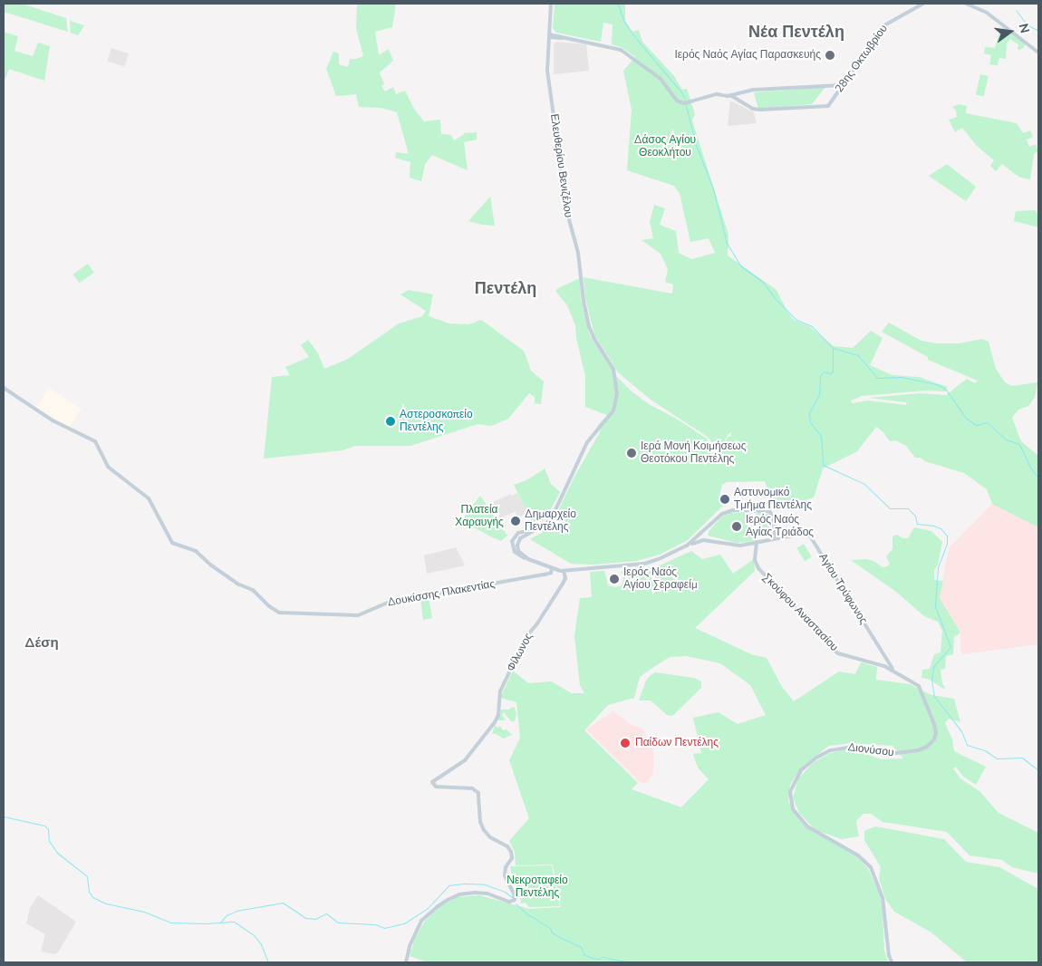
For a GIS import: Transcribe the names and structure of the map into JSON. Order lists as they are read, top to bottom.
{
  "streets": {
    "main road": [
      "28ης Οκτωβρίου",
      "Ελευθερίου Βενιζέλου",
      "Αγίου Τρύφωνος",
      "Δουκίσσης Πλακεντίας",
      "Σκούφου Αναστασίου",
      "Φίλωνος",
      "Διονύσου"
    ]
  },
  "crossings": [
    ["Αγίου Τρύφωνος", "Σκούφου Αναστασίου"],
    ["Αγίου Τρύφωνος", "Διονύσου"],
    ["Σκούφου Αναστασίου", "Διονύσου"]
  ],
  "districts": ["Νέα Πεντέλη", "Πεντέλη", "Δέση"],
  "parks": ["Δάσος Αγίου Θεοκλήτου", "Πλατεία Χαραυγής", "Νεκροταφείο Πεντέλης"],
  "places": [
    "Ιερός Ναός Αγίας Παρασκευής",
    "Αστεροσκοπείο Πεντέλης",
    "Ιερά Μονή Κοιμήσεως Θεοτόκου Πεντέλης",
    "Αστυνομικό Τμήμα Πεντέλης",
    "Δημαρχείο Πεντέλης",
    "Ιερός Ναός Αγίας Τριάδος",
    "Ιερός Ναός Αγίου Σεραφείμ",
    "Παίδων Πεντέλης"
  ],
  "north": "right"
}
